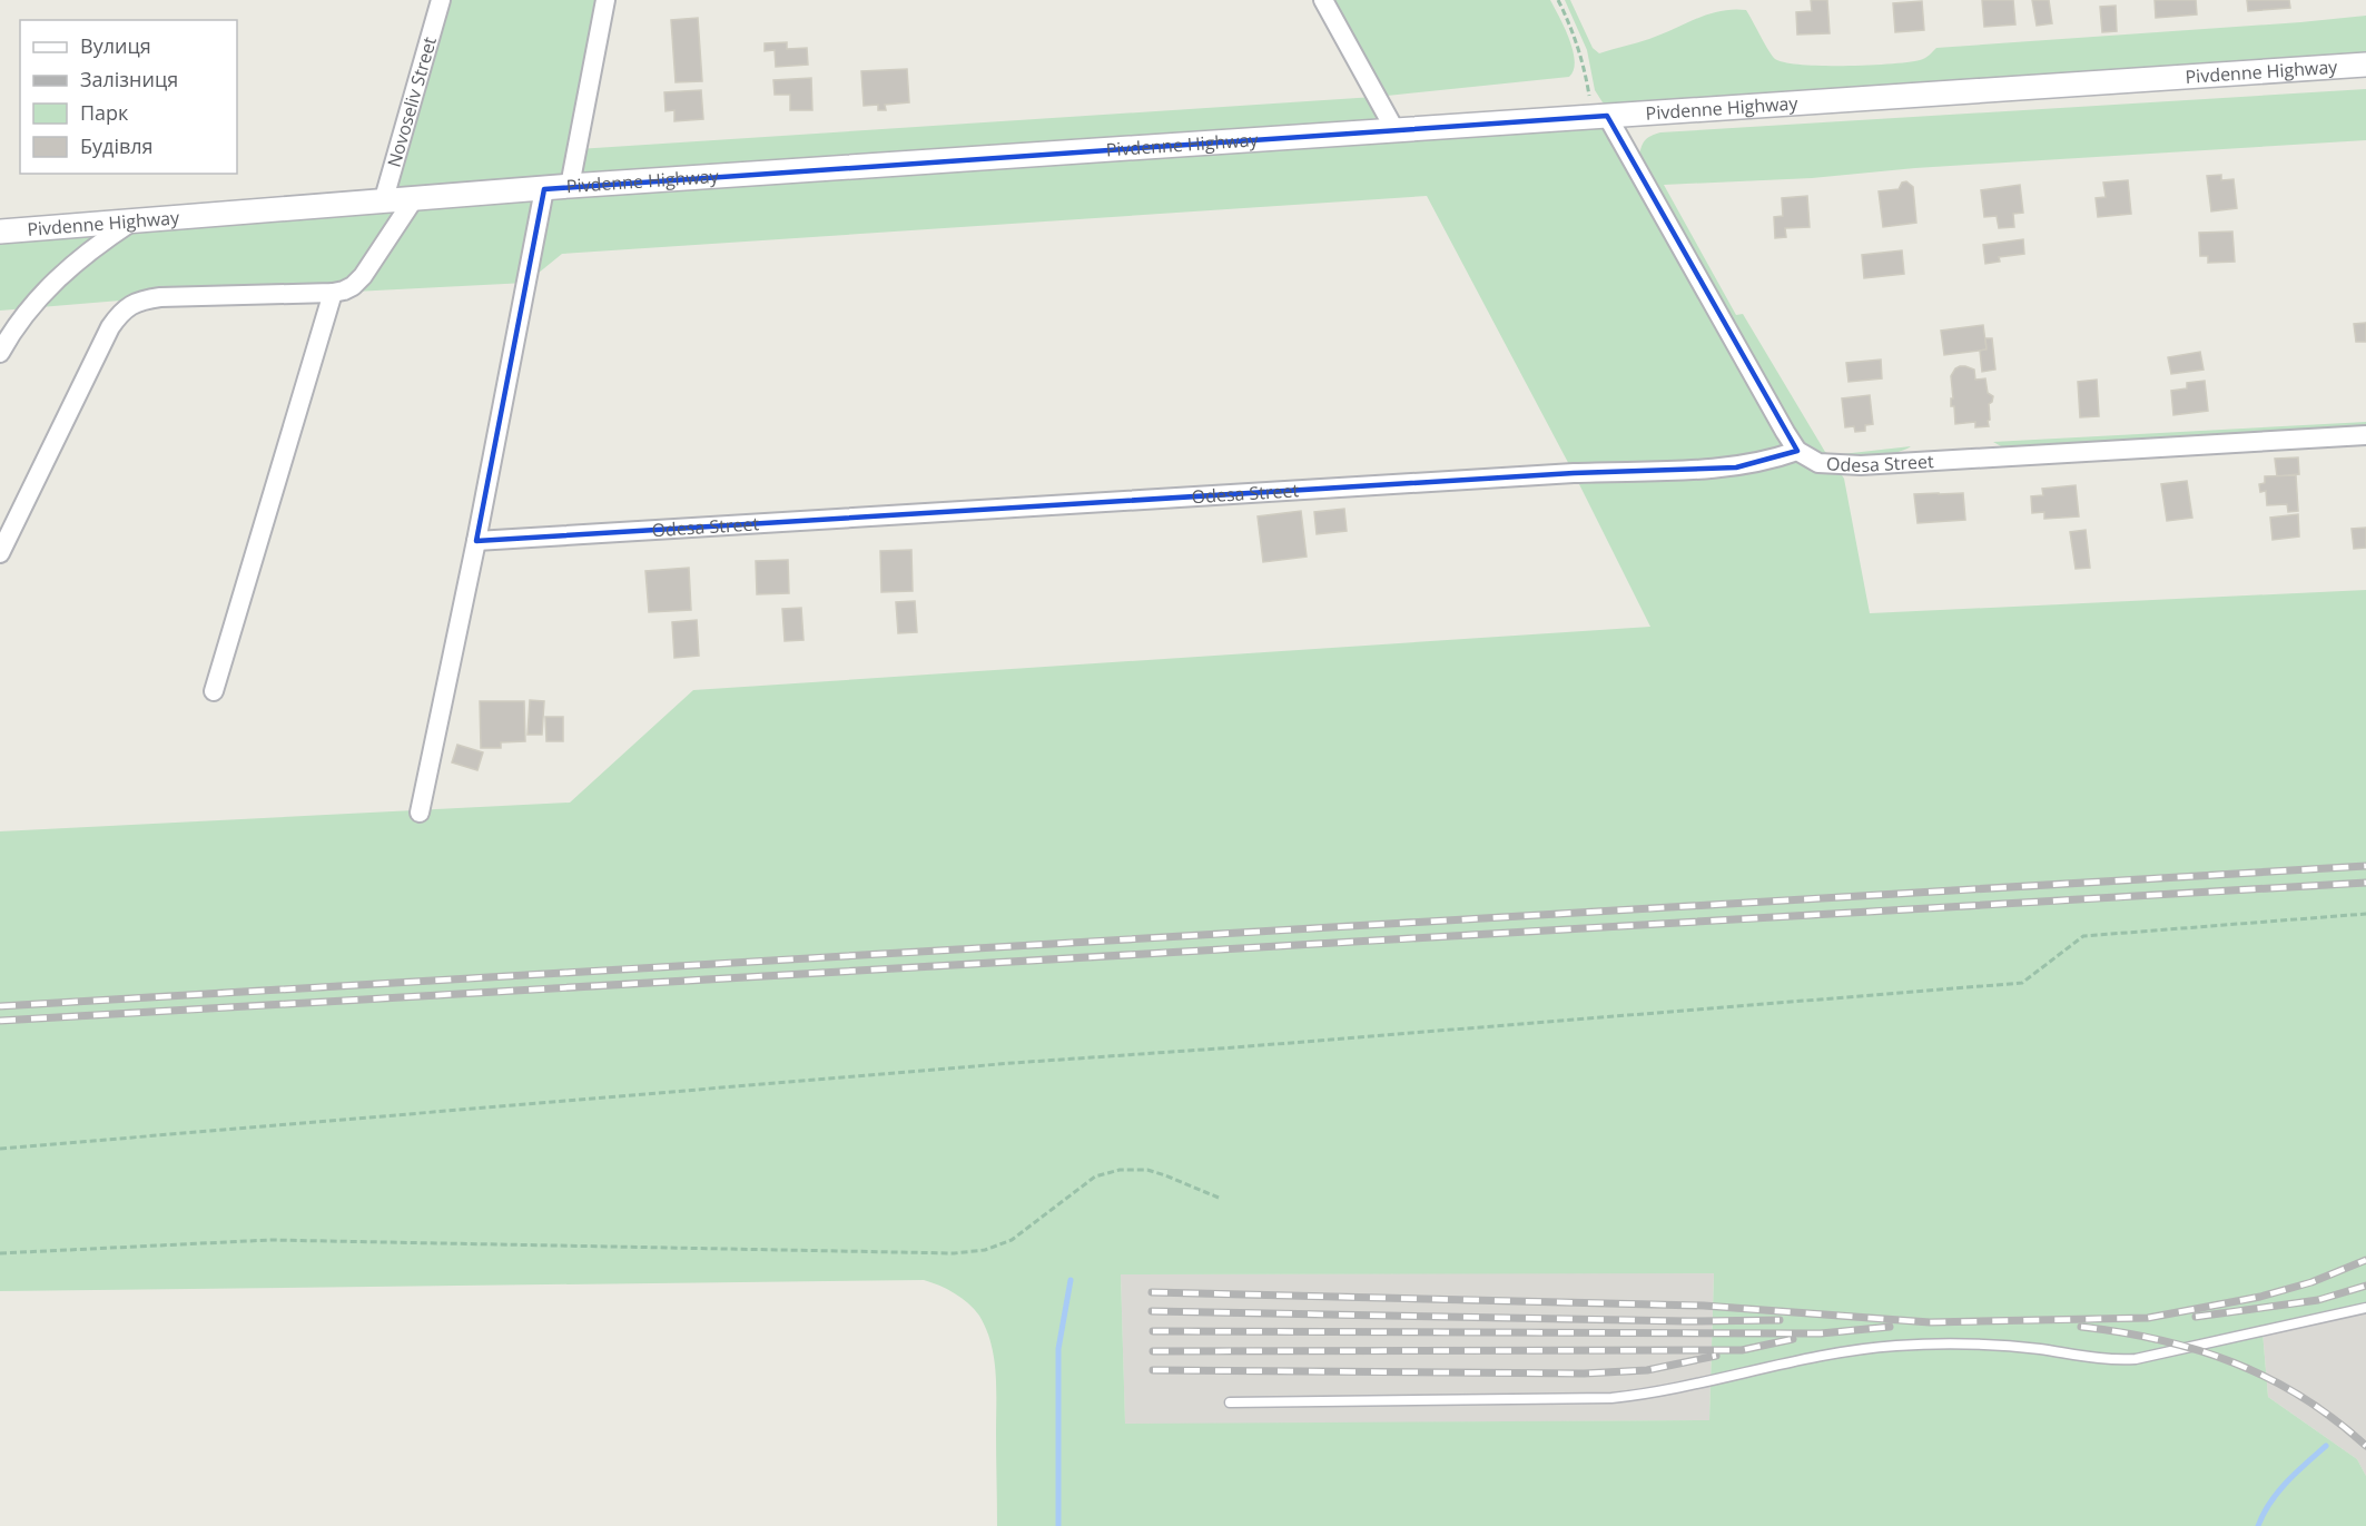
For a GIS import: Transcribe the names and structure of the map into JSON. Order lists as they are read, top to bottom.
{
  "streets": {
    "street": ["Pivdenne Highway", "Novoseliv Street", "Odesa Street"]
  },
  "crossings": [
    ["Pivdenne Highway", "Novoseliv Street"]
  ],
  "legend": [
    "Вулиця",
    "Залізниця",
    "Парк",
    "Будівля"
  ]
}
